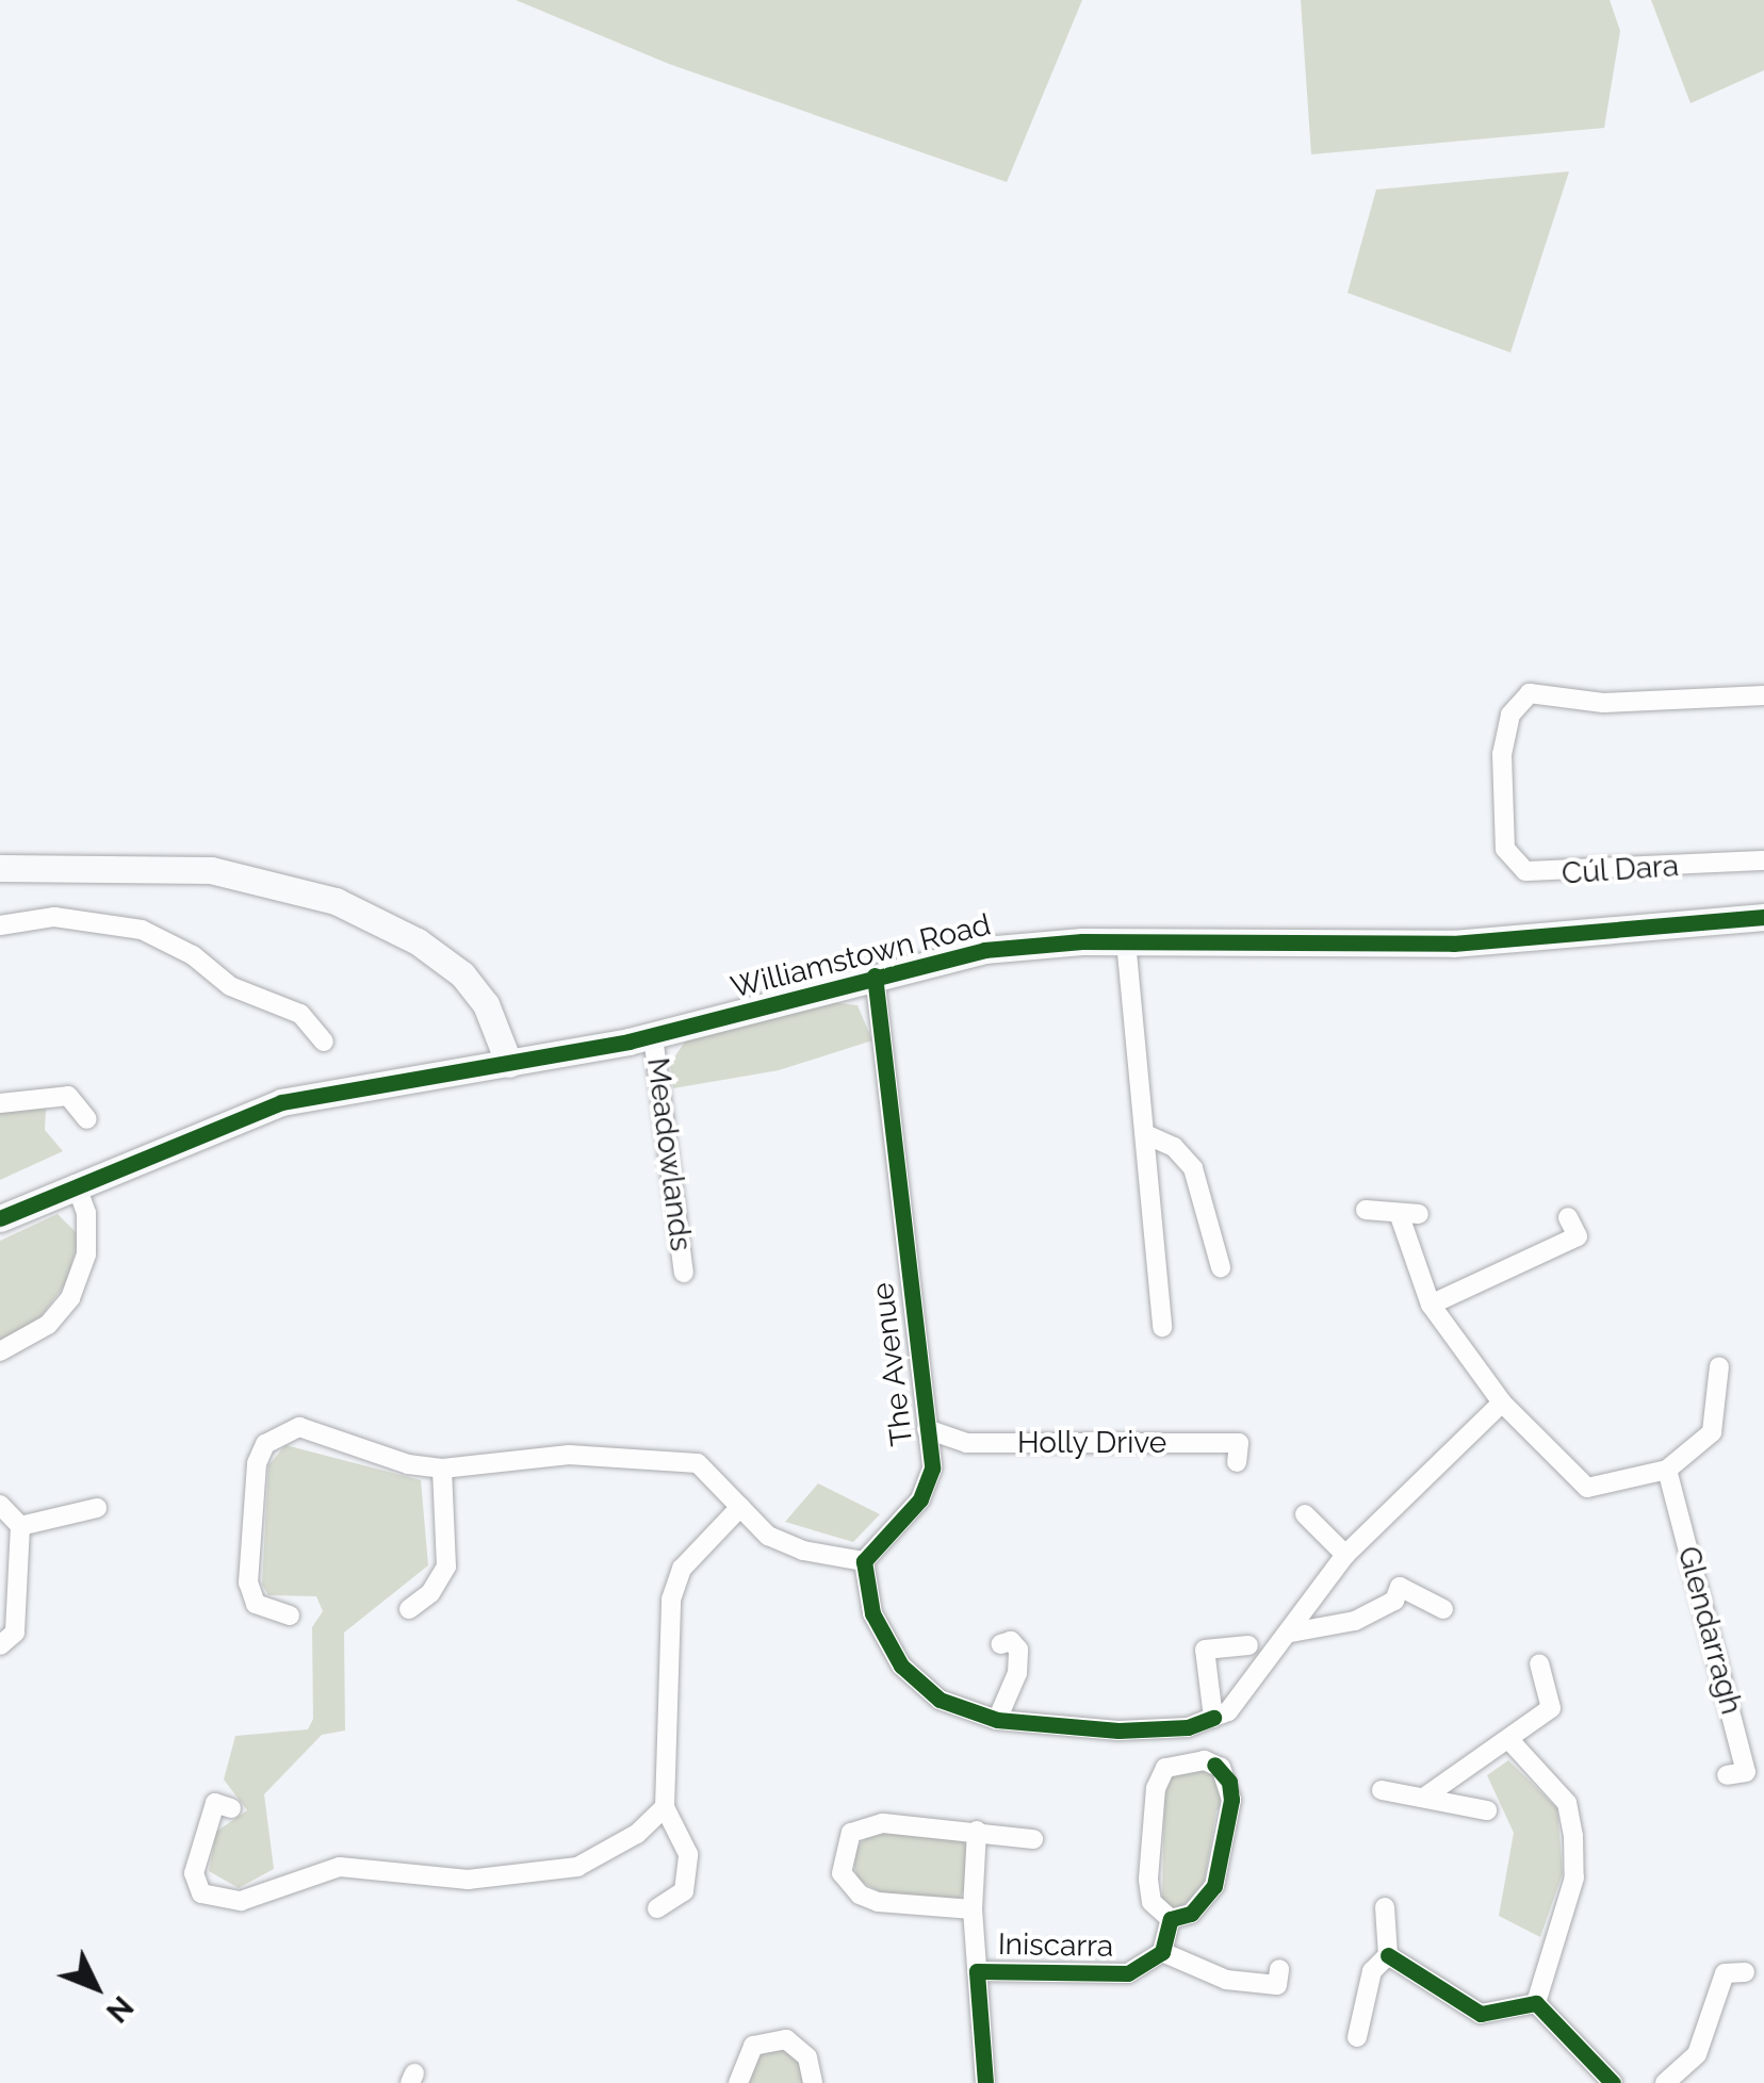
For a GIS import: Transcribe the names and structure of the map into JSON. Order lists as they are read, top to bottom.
{
  "streets": {
    "street": [
      "Cúl Dara",
      "Williamstown Road",
      "Meadowlands",
      "The Avenue",
      "Holly Drive",
      "Glendarragh",
      "Iniscarra"
    ]
  },
  "crossings": [
    ["Williamstown Road", "Meadowlands"],
    ["Williamstown Road", "The Avenue"],
    ["The Avenue", "Holly Drive"]
  ],
  "north": "bottom right"
}
